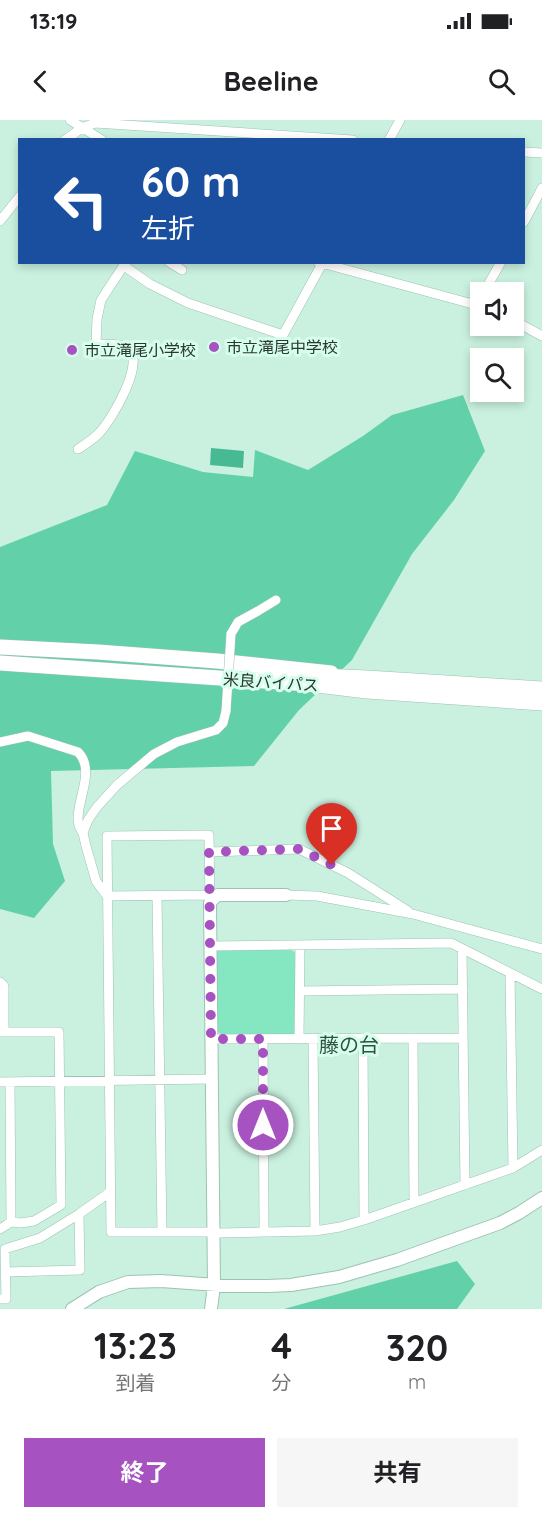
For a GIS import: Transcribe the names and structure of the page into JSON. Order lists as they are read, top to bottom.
{
  "streets": {
    "main road": ["米良バイパス"]
  },
  "districts": ["藤の台"],
  "places": ["市立滝尾中学校", "市立滝尾小学校"],
  "page": {
    "status": "13:19",
    "header": "Beeline",
    "turn": ["60 m", "左折"],
    "eta": [
      "13:23",
      "到着",
      "4",
      "分",
      "320",
      "m"
    ],
    "buttons": ["終了", "共有"]
  }
}
